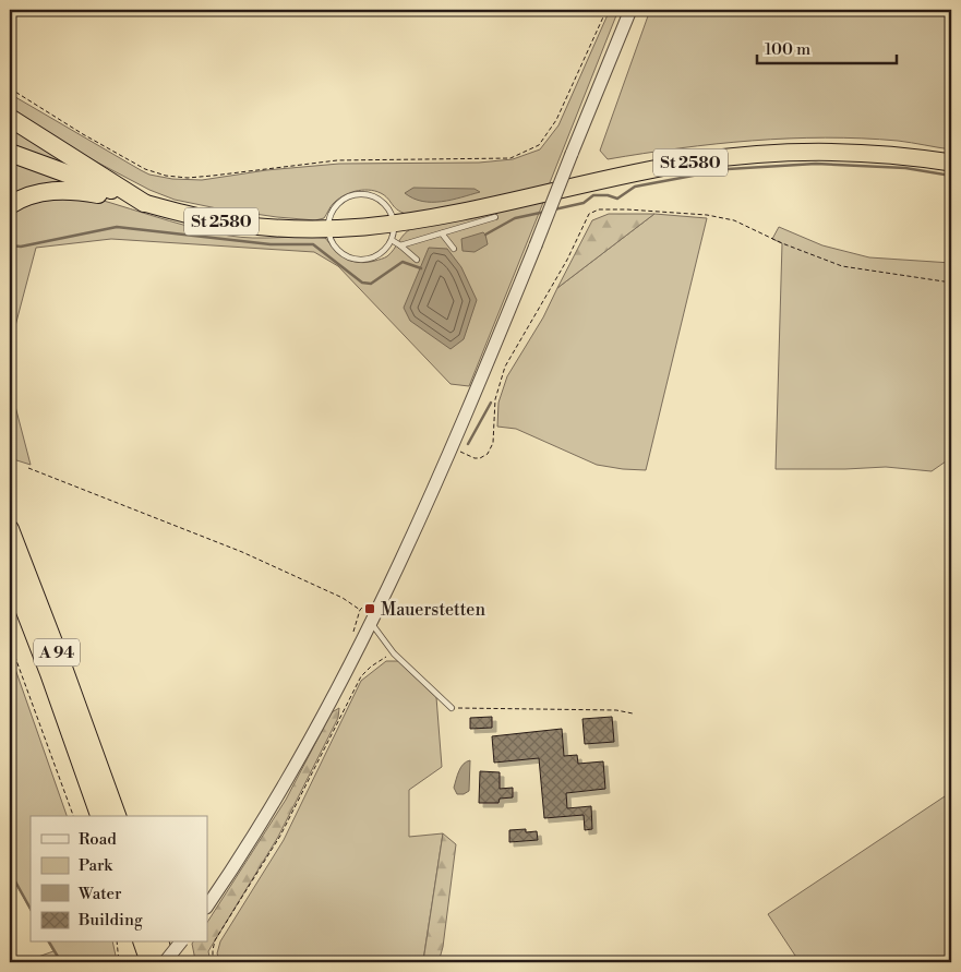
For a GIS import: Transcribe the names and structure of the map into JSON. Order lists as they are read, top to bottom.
{
  "streets": {
    "highway": ["St 2580", "A 94"]
  },
  "places": {
    "transit": ["Mauerstetten"]
  },
  "legend": [
    "Road",
    "Park",
    "Water",
    "Building"
  ],
  "scale_bar": "100 m"
}
